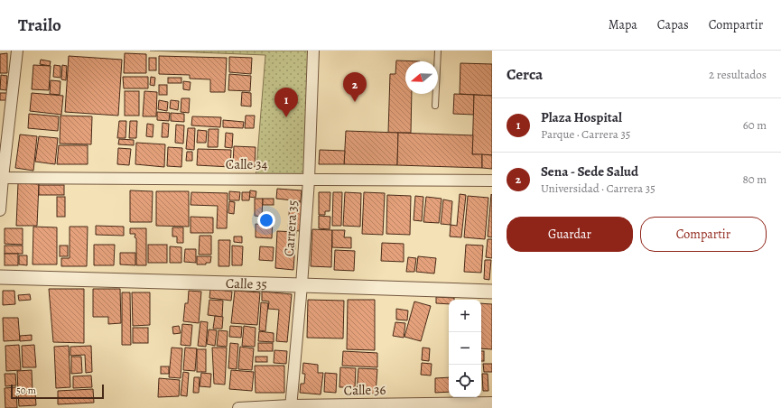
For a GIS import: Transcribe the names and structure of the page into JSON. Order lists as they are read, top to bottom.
{
  "streets": {
    "street": [
      "Calle 34",
      "Carrera 35",
      "Calle 35",
      "Calle 36"
    ]
  },
  "crossings": [
    ["Calle 34", "Carrera 35"],
    ["Carrera 35", "Calle 35"],
    ["Carrera 35", "Calle 36"]
  ],
  "scale_bar": "50 m",
  "north": "left",
  "page": {
    "header": "Trailo",
    "nav": ["Mapa", "Capas", "Compartir"],
    "heading": ["Cerca", "2 resultados"],
    "pins": ["2", "1"],
    "list": [
      {
        "mark": "1",
        "name": "Plaza Hospital",
        "note": "Parque · Carrera 35",
        "value": "60 m"
      },
      {
        "mark": "2",
        "name": "Sena - Sede Salud",
        "note": "Universidad · Carrera 35",
        "value": "80 m"
      }
    ],
    "buttons": ["Guardar", "Compartir"],
    "map_buttons": ["+", "−"],
    "scale": "50 m"
  }
}
